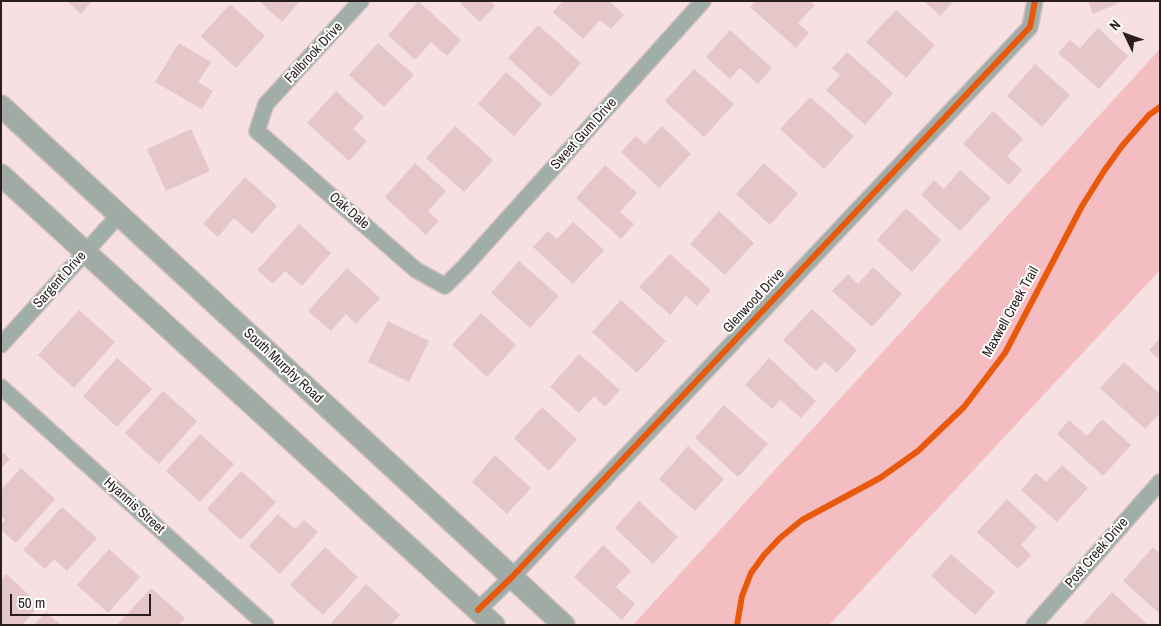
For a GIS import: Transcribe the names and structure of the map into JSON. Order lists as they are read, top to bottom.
{
  "streets": {
    "main road": ["South Murphy Road"],
    "street": [
      "Fallbrook Drive",
      "Sweet Gum Drive",
      "Oak Dale",
      "Sargent Drive",
      "Glenwood Drive",
      "Hyannis Street",
      "Post Creek Drive"
    ],
    "cycle path": ["Maxwell Creek Trail"]
  },
  "crossings": [
    ["Fallbrook Drive", "Oak Dale"],
    ["Sweet Gum Drive", "Oak Dale"],
    ["Sargent Drive", "South Murphy Road"],
    ["Glenwood Drive", "South Murphy Road"]
  ],
  "scale_bar": "50 m",
  "north": "top left"
}
